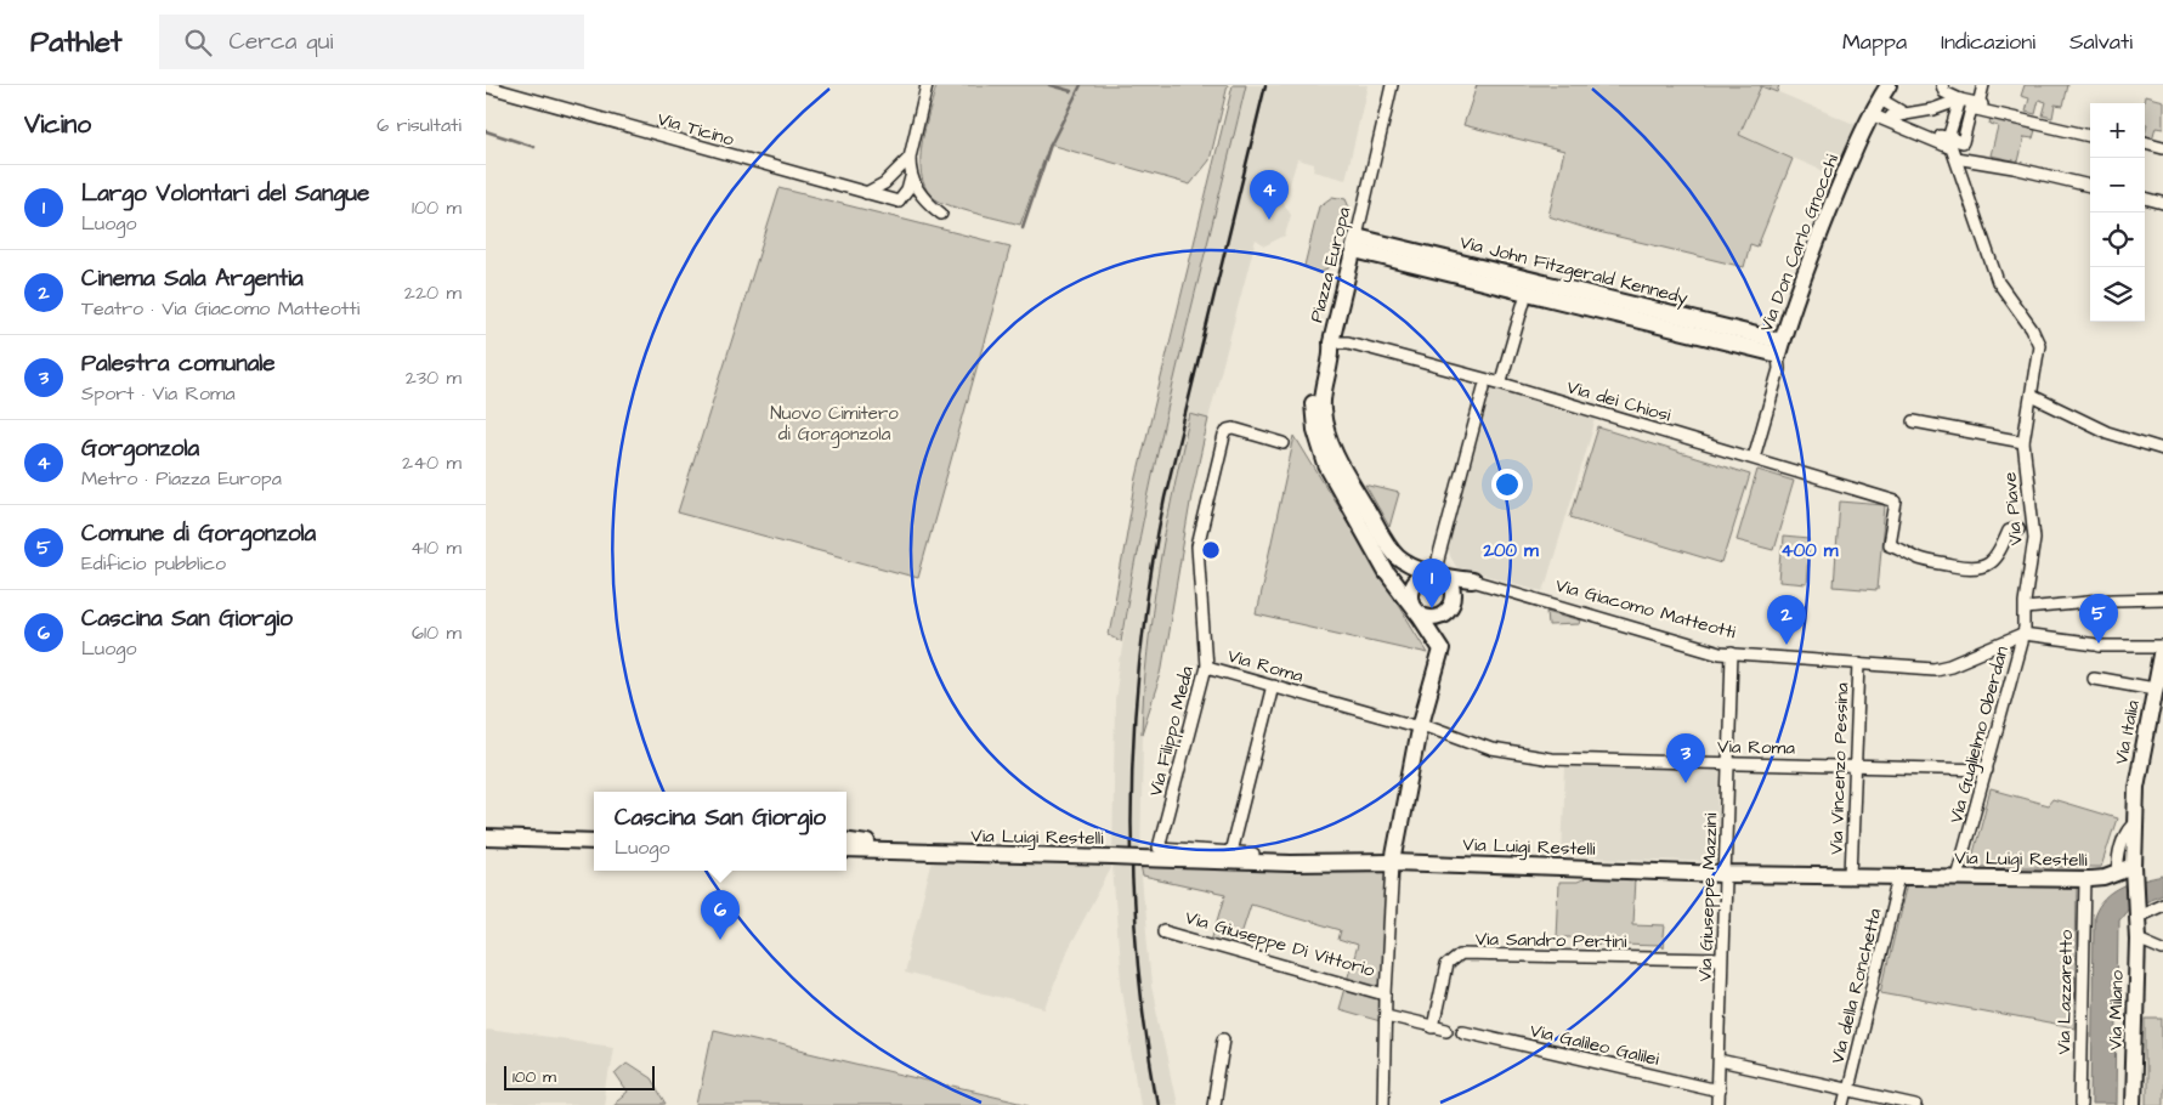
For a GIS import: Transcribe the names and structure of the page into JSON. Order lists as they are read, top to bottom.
{
  "streets": {
    "street": [
      "Via Ticino",
      "Via Don Carlo Gnocchi",
      "Piazza Europa",
      "Via John Fitzgerald Kennedy",
      "Via dei Chiosi",
      "Via Piave",
      "Via Giacomo Matteotti",
      "Via Roma",
      "Via Filippo Meda",
      "Via Italia",
      "Via Guglielmo Oberdan",
      "Via Vincenzo Pessina",
      "Via Luigi Restelli",
      "Via Giuseppe Mazzini",
      "Via Sandro Pertini",
      "Via Giuseppe Di Vittorio",
      "Via della Ronchetta",
      "Via Lazzaretto",
      "Via Milano",
      "Via Galileo Galilei"
    ]
  },
  "crossings": [
    ["Via Don Carlo Gnocchi", "Via John Fitzgerald Kennedy"],
    ["Via Don Carlo Gnocchi", "Via dei Chiosi"],
    ["Piazza Europa", "Via John Fitzgerald Kennedy"],
    ["Piazza Europa", "Via dei Chiosi"],
    ["Via dei Chiosi", "Via Piave"],
    ["Via Piave", "Via Giacomo Matteotti"],
    ["Via Piave", "Via Guglielmo Oberdan"],
    ["Via Giacomo Matteotti", "Via Guglielmo Oberdan"],
    ["Via Giacomo Matteotti", "Via Vincenzo Pessina"],
    ["Via Giacomo Matteotti", "Via Giuseppe Mazzini"],
    ["Via Roma", "Via Filippo Meda"],
    ["Via Roma", "Via Guglielmo Oberdan"],
    ["Via Roma", "Via Vincenzo Pessina"],
    ["Via Roma", "Via Giuseppe Mazzini"],
    ["Via Roma", "Via Giuseppe Di Vittorio"],
    ["Via Italia", "Via Luigi Restelli"],
    ["Via Italia", "Via Milano"],
    ["Via Guglielmo Oberdan", "Via Luigi Restelli"],
    ["Via Vincenzo Pessina", "Via Luigi Restelli"],
    ["Via Luigi Restelli", "Via Giuseppe Mazzini"],
    ["Via Luigi Restelli", "Via Giuseppe Di Vittorio"],
    ["Via Luigi Restelli", "Via della Ronchetta"],
    ["Via Luigi Restelli", "Via Lazzaretto"],
    ["Via Giuseppe Mazzini", "Via Sandro Pertini"],
    ["Via Giuseppe Mazzini", "Via Galileo Galilei"]
  ],
  "parks": ["Nuovo Cimitero di Gorgonzola"],
  "scale_bar": "100 m",
  "page": {
    "header": "Pathlet",
    "search": "Cerca qui",
    "nav": ["Mappa", "Indicazioni", "Salvati"],
    "heading": ["Vicino", "6 risultati"],
    "map_buttons": ["+", "−"],
    "list": [
      {
        "mark": "1",
        "name": "Largo Volontari del Sangue",
        "note": "Luogo",
        "value": "100 m"
      },
      {
        "mark": "2",
        "name": "Cinema Sala Argentia",
        "note": "Teatro · Via Giacomo Matteotti",
        "value": "220 m"
      },
      {
        "mark": "3",
        "name": "Palestra comunale",
        "note": "Sport · Via Roma",
        "value": "230 m"
      },
      {
        "mark": "4",
        "name": "Gorgonzola",
        "note": "Metro · Piazza Europa",
        "value": "240 m"
      },
      {
        "mark": "5",
        "name": "Comune di Gorgonzola",
        "note": "Edificio pubblico",
        "value": "410 m"
      },
      {
        "mark": "6",
        "name": "Cascina San Giorgio",
        "note": "Luogo",
        "value": "610 m"
      }
    ],
    "pins": [
      "4",
      "1",
      "5",
      "2",
      "3",
      "6"
    ],
    "popup": ["Cascina San Giorgio", "Luogo"],
    "scale": "100 m"
  },
  "rings": ["200 m", "400 m"]
}
